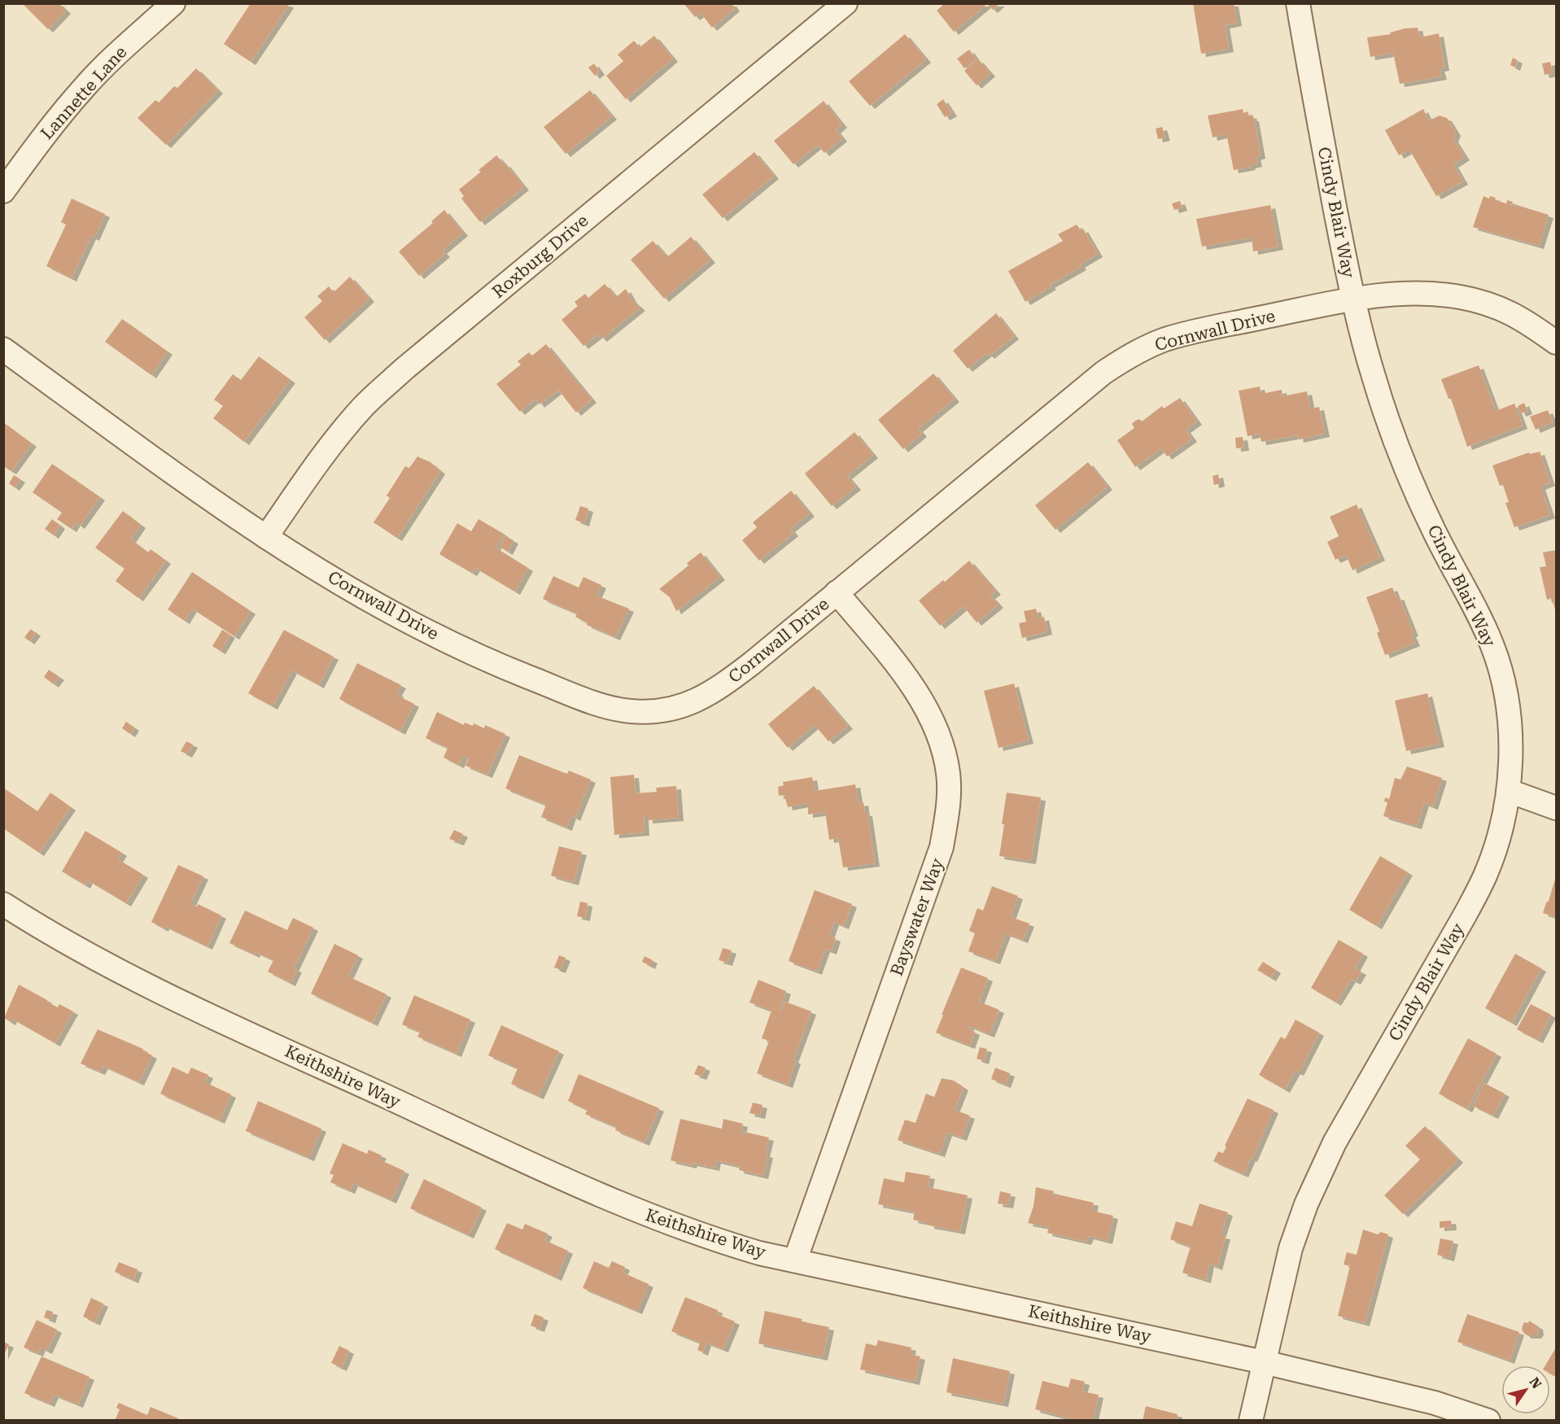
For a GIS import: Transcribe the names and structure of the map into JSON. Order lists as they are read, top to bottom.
{
  "streets": {
    "street": [
      "Lannette Lane",
      "Cindy Blair Way",
      "Roxburg Drive",
      "Cornwall Drive",
      "Bayswater Way",
      "Keithshire Way"
    ]
  },
  "crossings": [
    ["Cindy Blair Way", "Cornwall Drive"],
    ["Cindy Blair Way", "Keithshire Way"],
    ["Roxburg Drive", "Cornwall Drive"],
    ["Cornwall Drive", "Bayswater Way"],
    ["Bayswater Way", "Keithshire Way"]
  ],
  "north": "top right"
}
